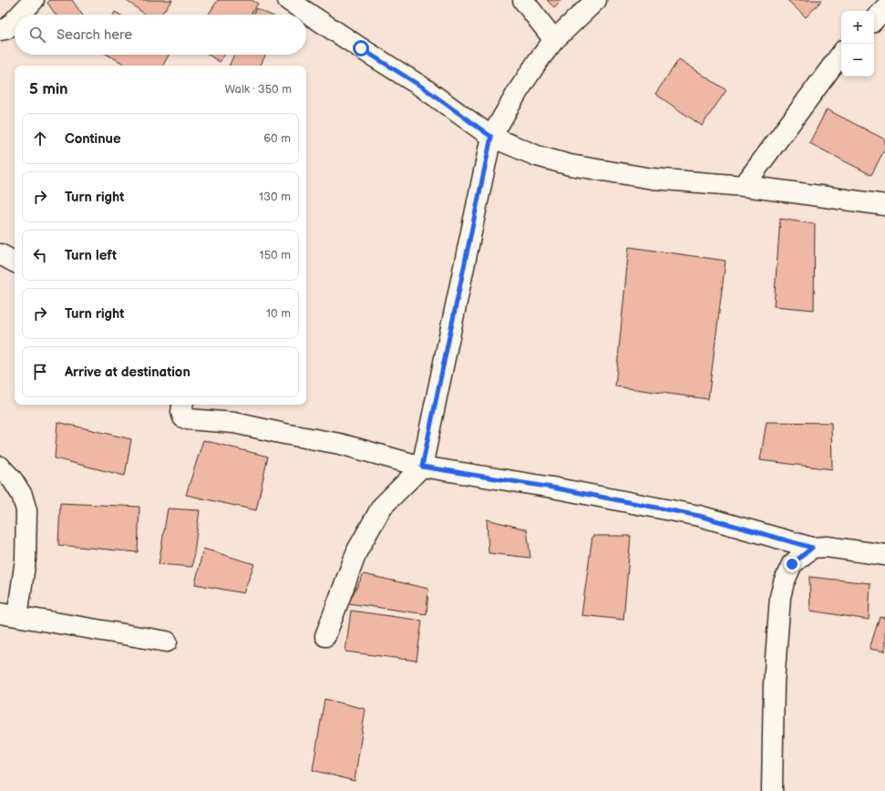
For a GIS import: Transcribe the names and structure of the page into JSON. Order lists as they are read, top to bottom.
{
  "page": {
    "map_buttons": ["+", "−"],
    "search": "Search here",
    "heading": ["5 min", "Walk · 350 m"],
    "list": [
      ["Continue", "60 m"],
      ["Turn right", "130 m"],
      ["Turn left", "150 m"],
      ["Turn right", "10 m"],
      "Arrive at destination"
    ]
  }
}
